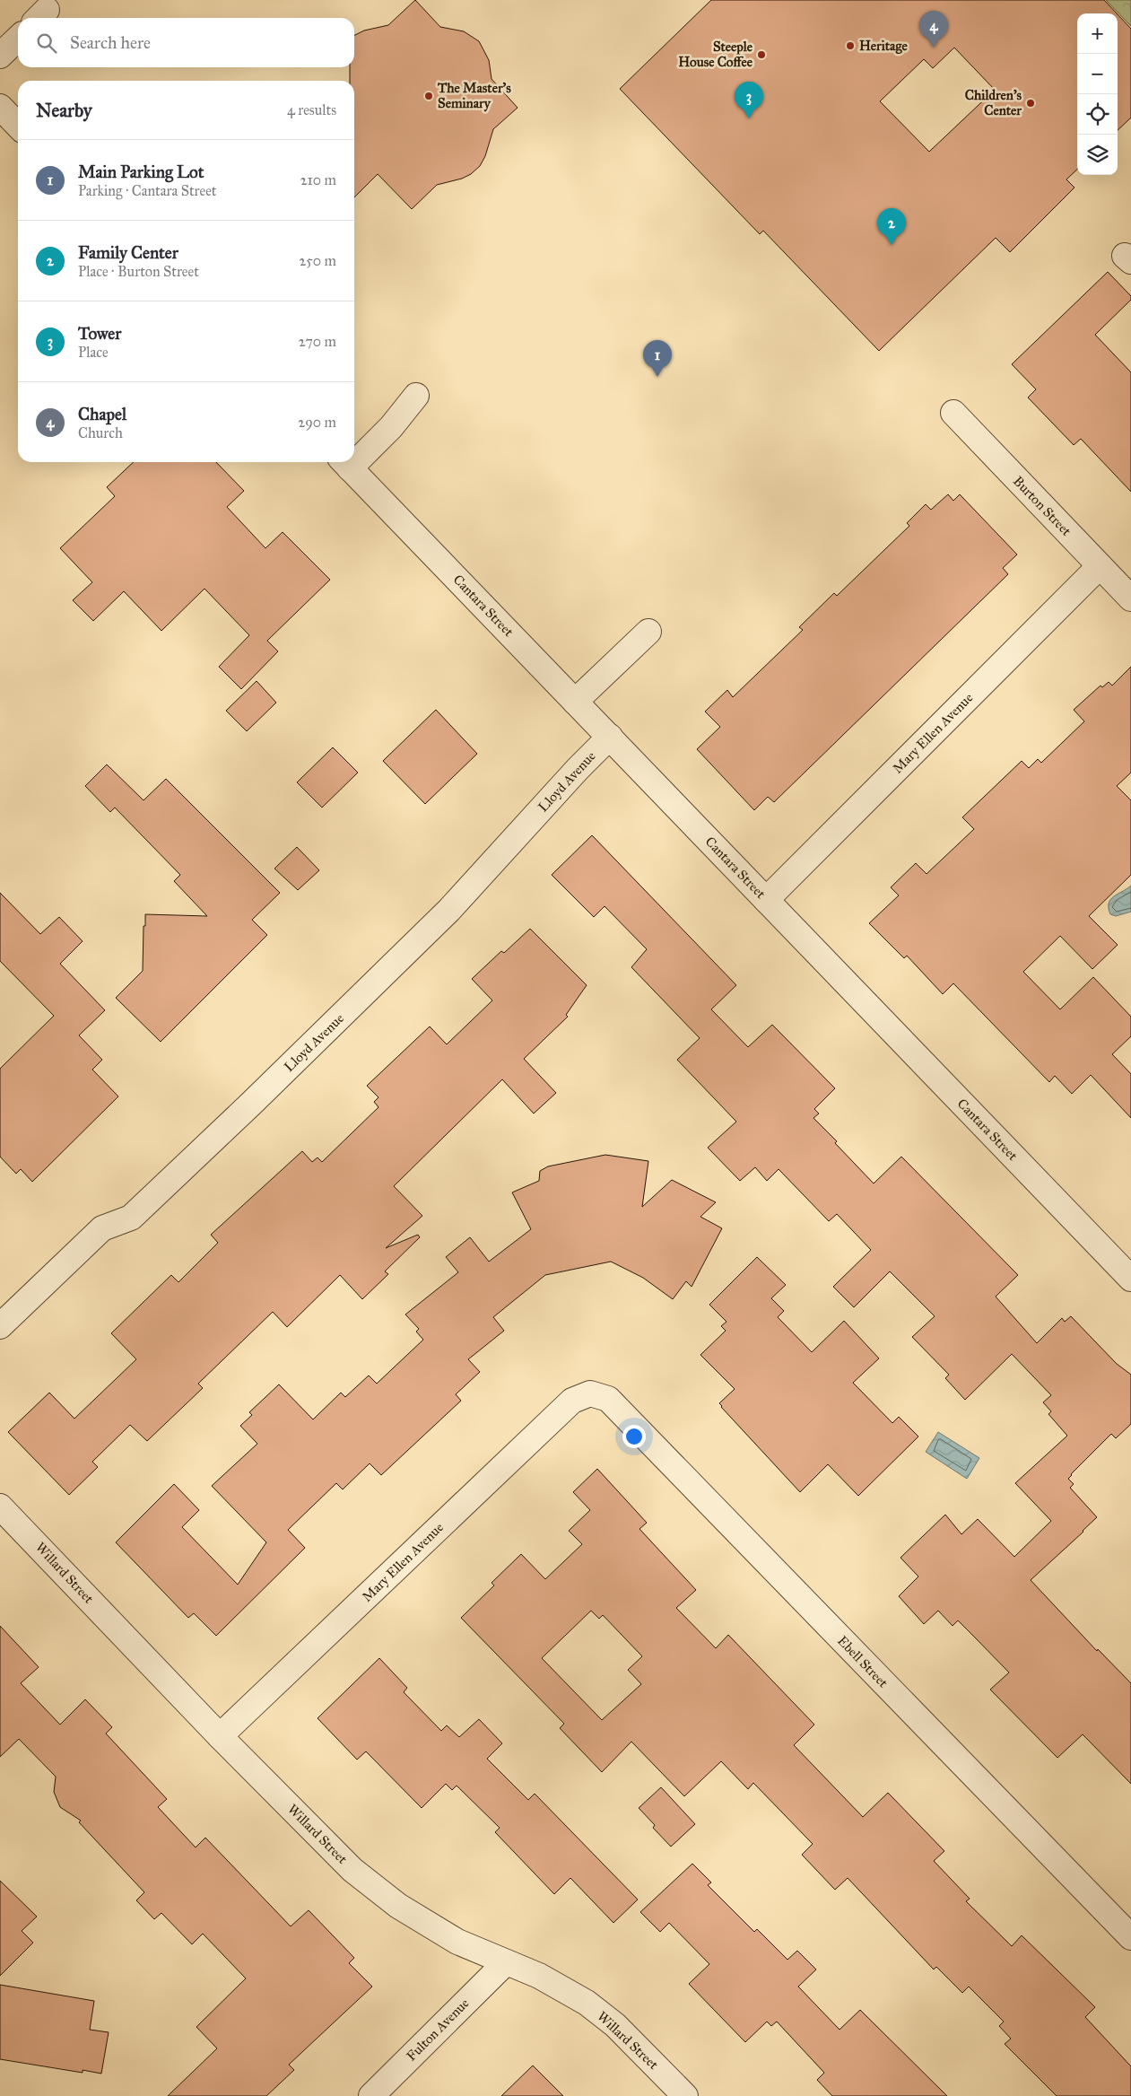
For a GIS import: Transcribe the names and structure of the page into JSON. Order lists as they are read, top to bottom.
{
  "streets": {
    "street": [
      "Burton Street",
      "Cantara Street",
      "Mary Ellen Avenue",
      "Lloyd Avenue",
      "Willard Street",
      "Ebell Street",
      "Fulton Avenue"
    ]
  },
  "crossings": [
    ["Burton Street", "Mary Ellen Avenue"],
    ["Cantara Street", "Mary Ellen Avenue"],
    ["Cantara Street", "Lloyd Avenue"],
    ["Mary Ellen Avenue", "Willard Street"],
    ["Mary Ellen Avenue", "Ebell Street"],
    ["Willard Street", "Fulton Avenue"]
  ],
  "places": [
    "Heritage",
    "Steeple House Coffee",
    "The Master's Seminary",
    "Children's Center"
  ],
  "page": {
    "pins": [
      "4",
      "3",
      "2",
      "1"
    ],
    "map_buttons": ["+", "−"],
    "search": "Search here",
    "heading": ["Nearby", "4 results"],
    "list": [
      {
        "mark": "1",
        "name": "Main Parking Lot",
        "note": "Parking · Cantara Street",
        "value": "210 m"
      },
      {
        "mark": "2",
        "name": "Family Center",
        "note": "Place · Burton Street",
        "value": "250 m"
      },
      {
        "mark": "3",
        "name": "Tower",
        "note": "Place",
        "value": "270 m"
      },
      {
        "mark": "4",
        "name": "Chapel",
        "note": "Church",
        "value": "290 m"
      }
    ]
  }
}
